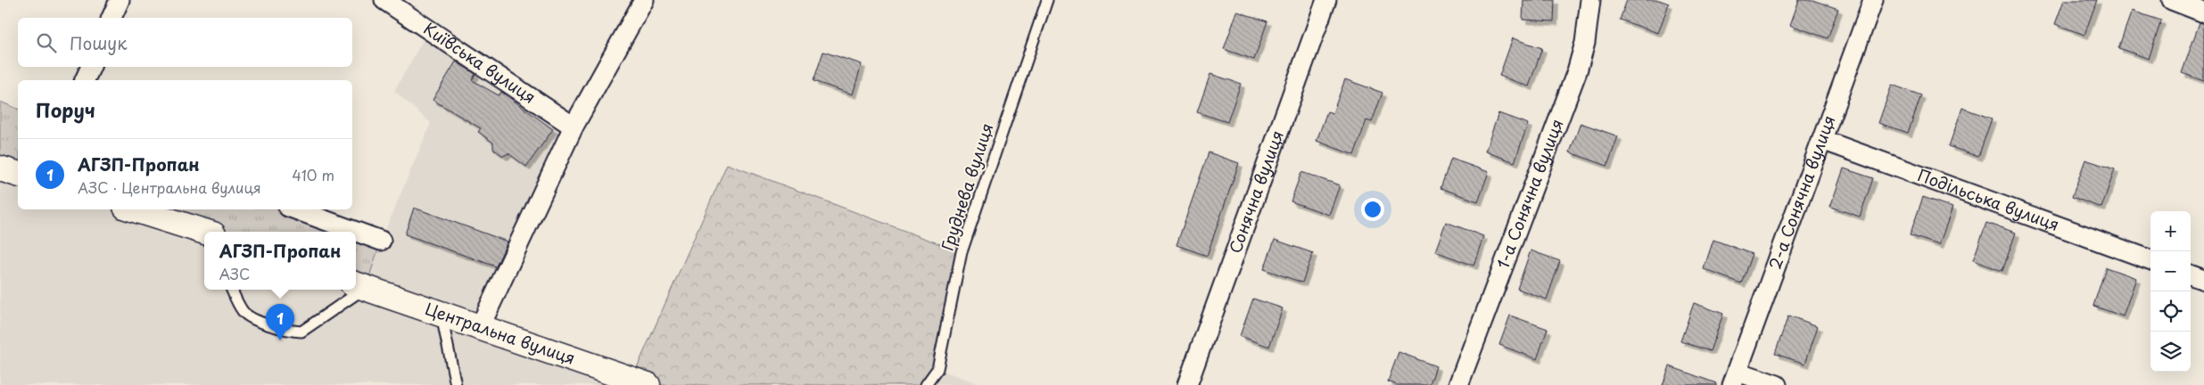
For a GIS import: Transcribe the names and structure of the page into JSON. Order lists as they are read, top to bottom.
{
  "streets": {
    "highway": ["Центральна вулиця"],
    "street": [
      "Київська вулиця",
      "Сонячна вулиця",
      "2-а Сонячна вулиця",
      "1-а Сонячна вулиця",
      "Подільська вулиця"
    ],
    "lane": ["Груднева вулиця"]
  },
  "crossings": [
    ["2-а Сонячна вулиця", "Подільська вулиця"]
  ],
  "page": {
    "search": "Пошук",
    "heading": "Поруч",
    "list": [
      {
        "mark": "1",
        "name": "АГЗП-Пропан",
        "note": "АЗС · Центральна вулиця",
        "value": "410 m"
      }
    ],
    "map_buttons": ["+", "−"],
    "popup": ["АГЗП-Пропан", "АЗС"],
    "pins": "1"
  }
}
